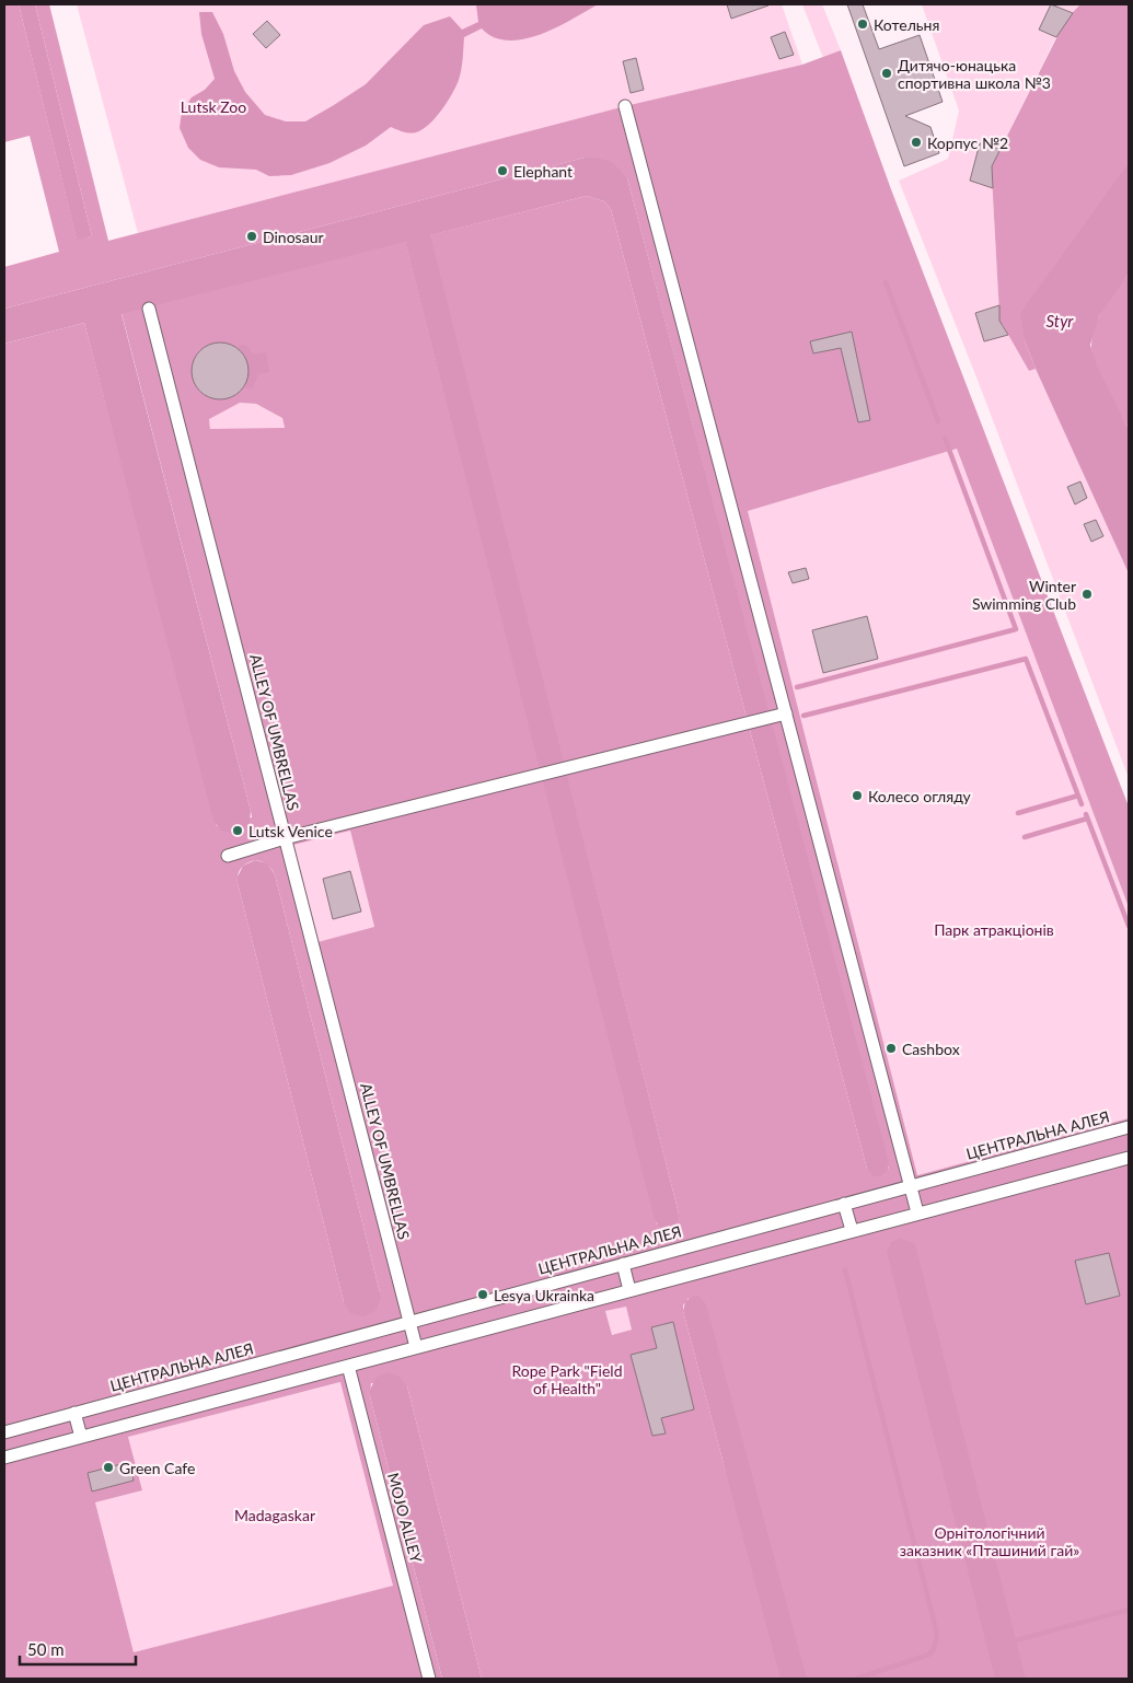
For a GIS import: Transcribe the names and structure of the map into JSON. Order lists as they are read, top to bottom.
{
  "streets": {
    "street": ["ALLEY OF UMBRELLAS", "ЦЕНТРАЛЬНА АЛЕЯ", "MOJO ALLEY"]
  },
  "crossings": [
    ["ALLEY OF UMBRELLAS", "ЦЕНТРАЛЬНА АЛЕЯ"]
  ],
  "water": ["Styr"],
  "parks": [
    "Lutsk Zoo",
    "Парк атракціонів",
    "Rope Park \"Field of Health\"",
    "Madagaskar",
    "Орнітологічний заказник «Пташиний гай»"
  ],
  "places": [
    "Котельня",
    "Дитячо-юнацька спортивна школа №3",
    "Корпус №2",
    "Elephant",
    "Dinosaur",
    "Winter Swimming Club",
    "Колесо огляду",
    "Lutsk Venice",
    "Cashbox",
    "Lesya Ukrainka",
    "Green Cafe"
  ],
  "scale_bar": "50 m"
}
